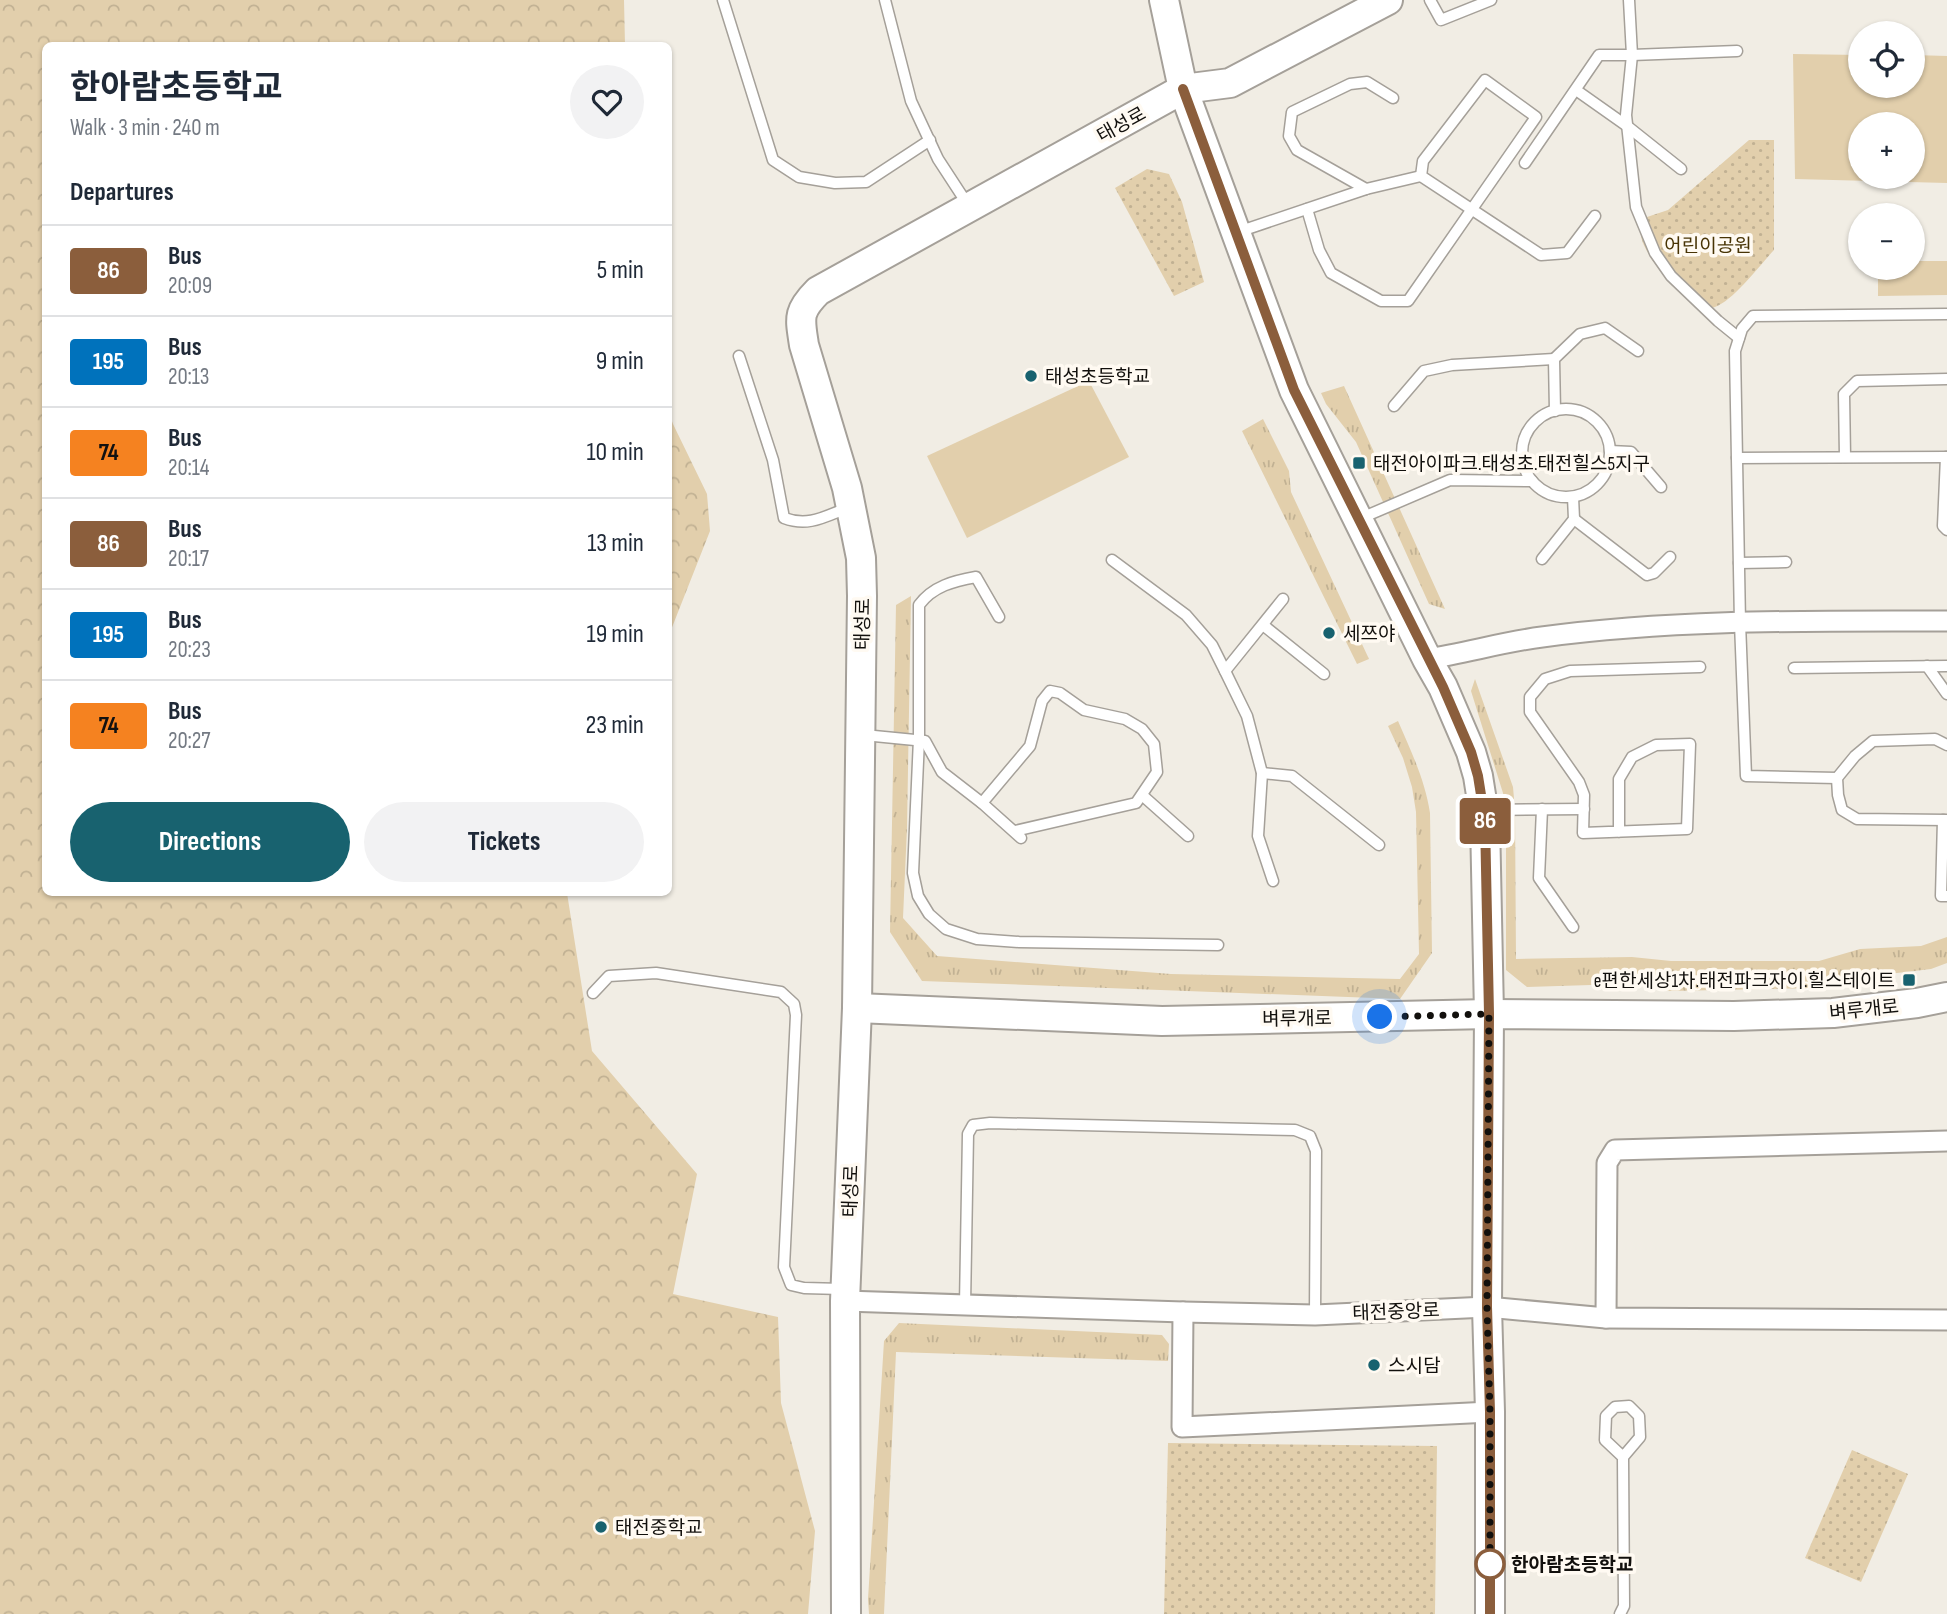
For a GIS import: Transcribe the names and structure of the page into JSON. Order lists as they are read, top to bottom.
{
  "streets": {
    "street": ["태성로", "벼루개로", "태전중앙로"]
  },
  "crossings": [
    ["태성로", "벼루개로"],
    ["태성로", "태전중앙로"]
  ],
  "parks": ["어린이공원"],
  "places": {
    "other": [
      "태성초등학교",
      "세쯔야",
      "스시담",
      "태전중학교",
      "한아람초등학교"
    ],
    "transit": ["태전아이파크.태성초.태전힐스5지구", "e편한세상1차.태전파크자이.힐스테이트"]
  },
  "lines": ["bus line 86"],
  "page": {
    "on_map": "86",
    "map_buttons": ["+", "−"],
    "heading": [
      ["한아람초등학교", "Walk · 3 min · 240 m"],
      "Departures"
    ],
    "list": [
      {
        "mark": "86",
        "name": "Bus",
        "note": "20:09",
        "value": "5 min"
      },
      {
        "mark": "195",
        "name": "Bus",
        "note": "20:13",
        "value": "9 min"
      },
      {
        "mark": "74",
        "name": "Bus",
        "note": "20:14",
        "value": "10 min"
      },
      {
        "mark": "86",
        "name": "Bus",
        "note": "20:17",
        "value": "13 min"
      },
      {
        "mark": "195",
        "name": "Bus",
        "note": "20:23",
        "value": "19 min"
      },
      {
        "mark": "74",
        "name": "Bus",
        "note": "20:27",
        "value": "23 min"
      }
    ],
    "buttons": ["Directions", "Tickets"]
  }
}
